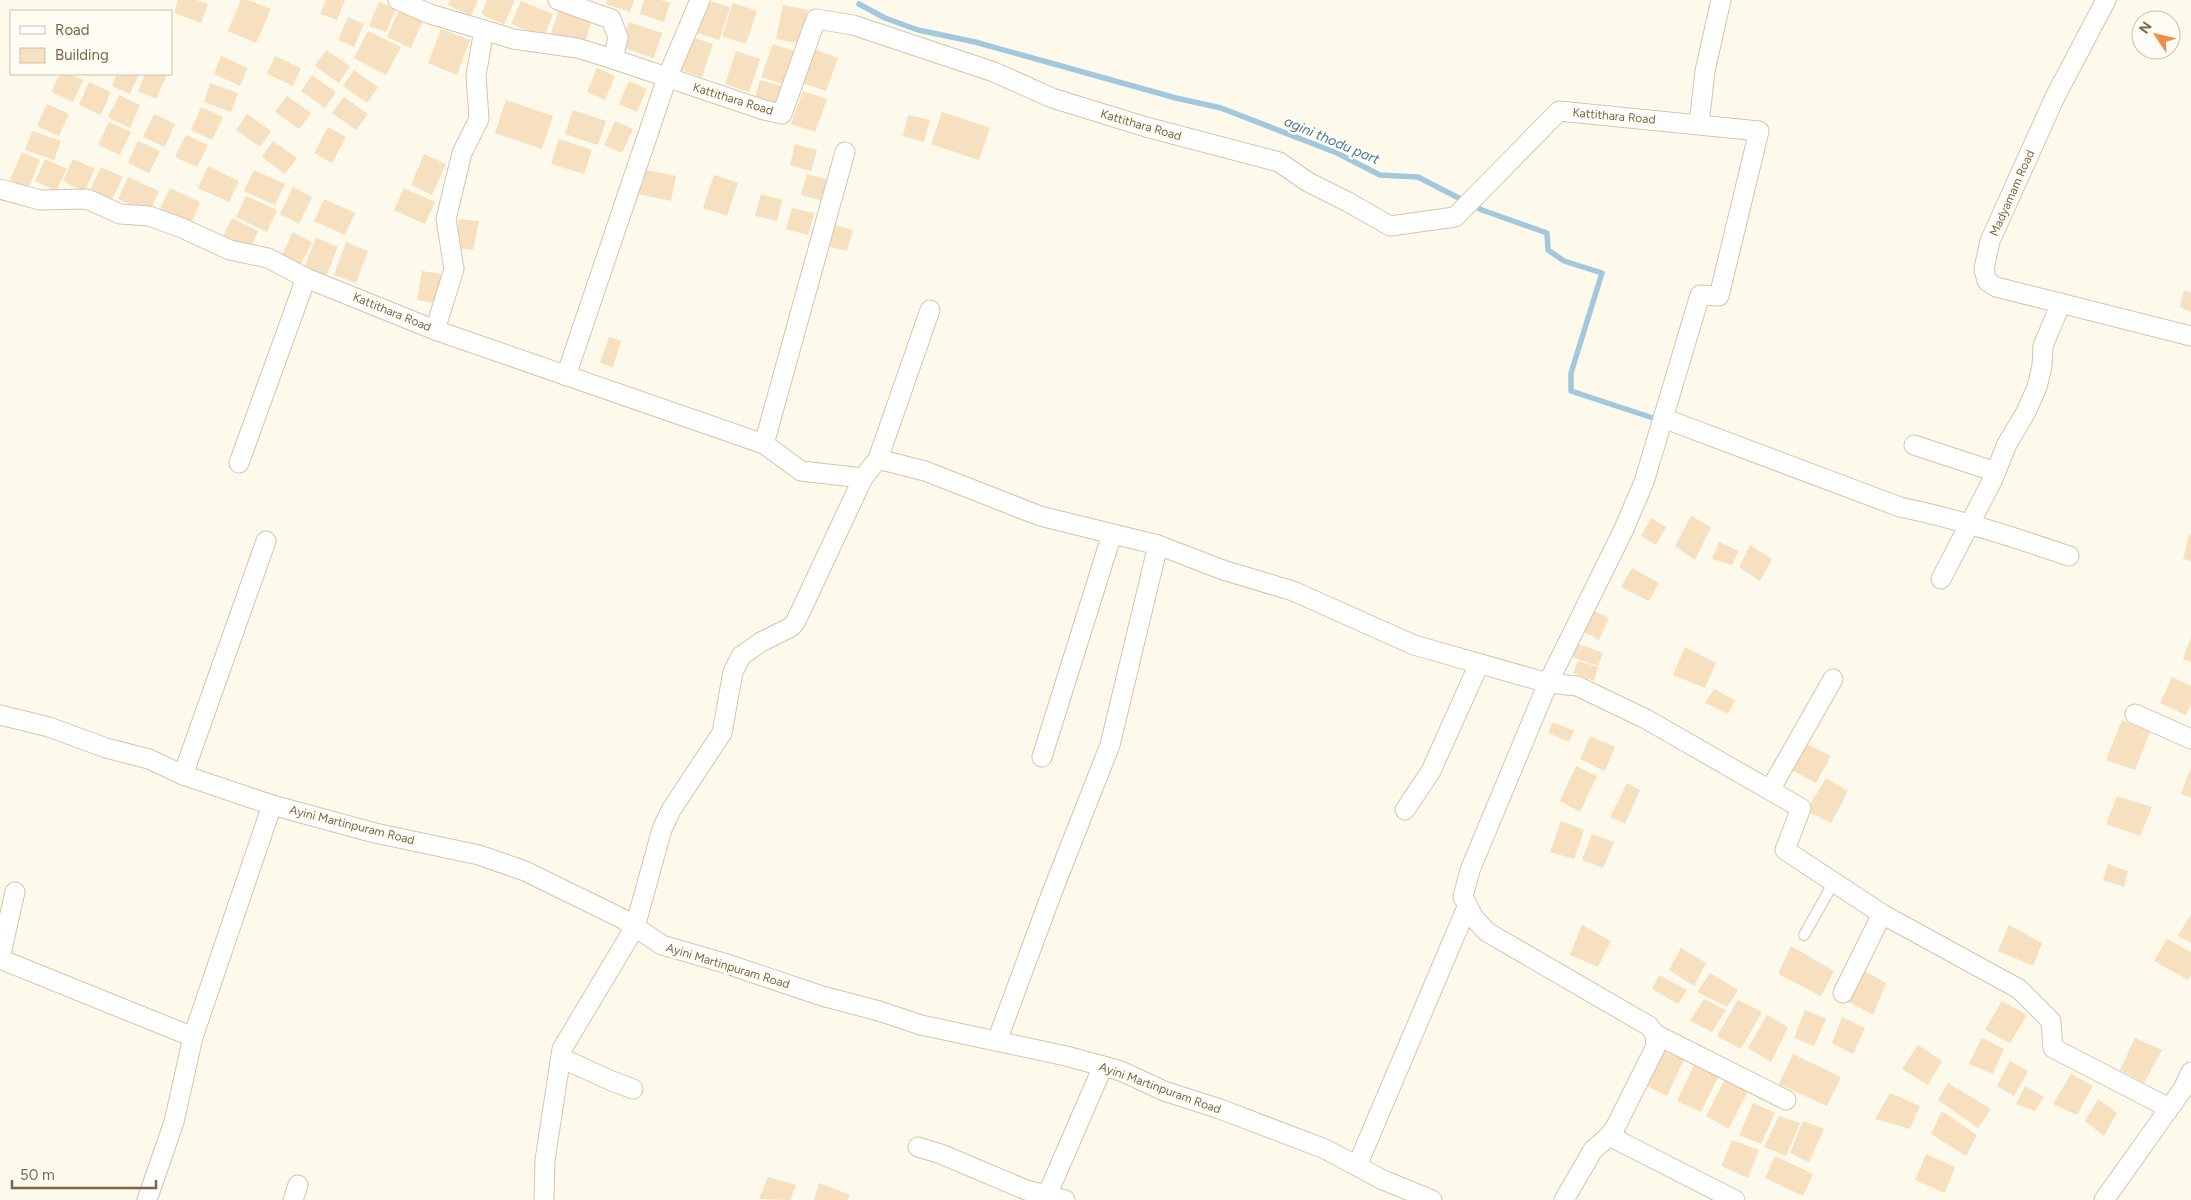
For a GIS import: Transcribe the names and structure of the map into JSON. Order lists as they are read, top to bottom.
{
  "streets": {
    "street": ["Kattithara Road", "Madyamam Road", "Ayini Martinpuram Road"]
  },
  "water": ["agini thodu part"],
  "legend": ["Road", "Building"],
  "scale_bar": "50 m",
  "north": "top left"
}
